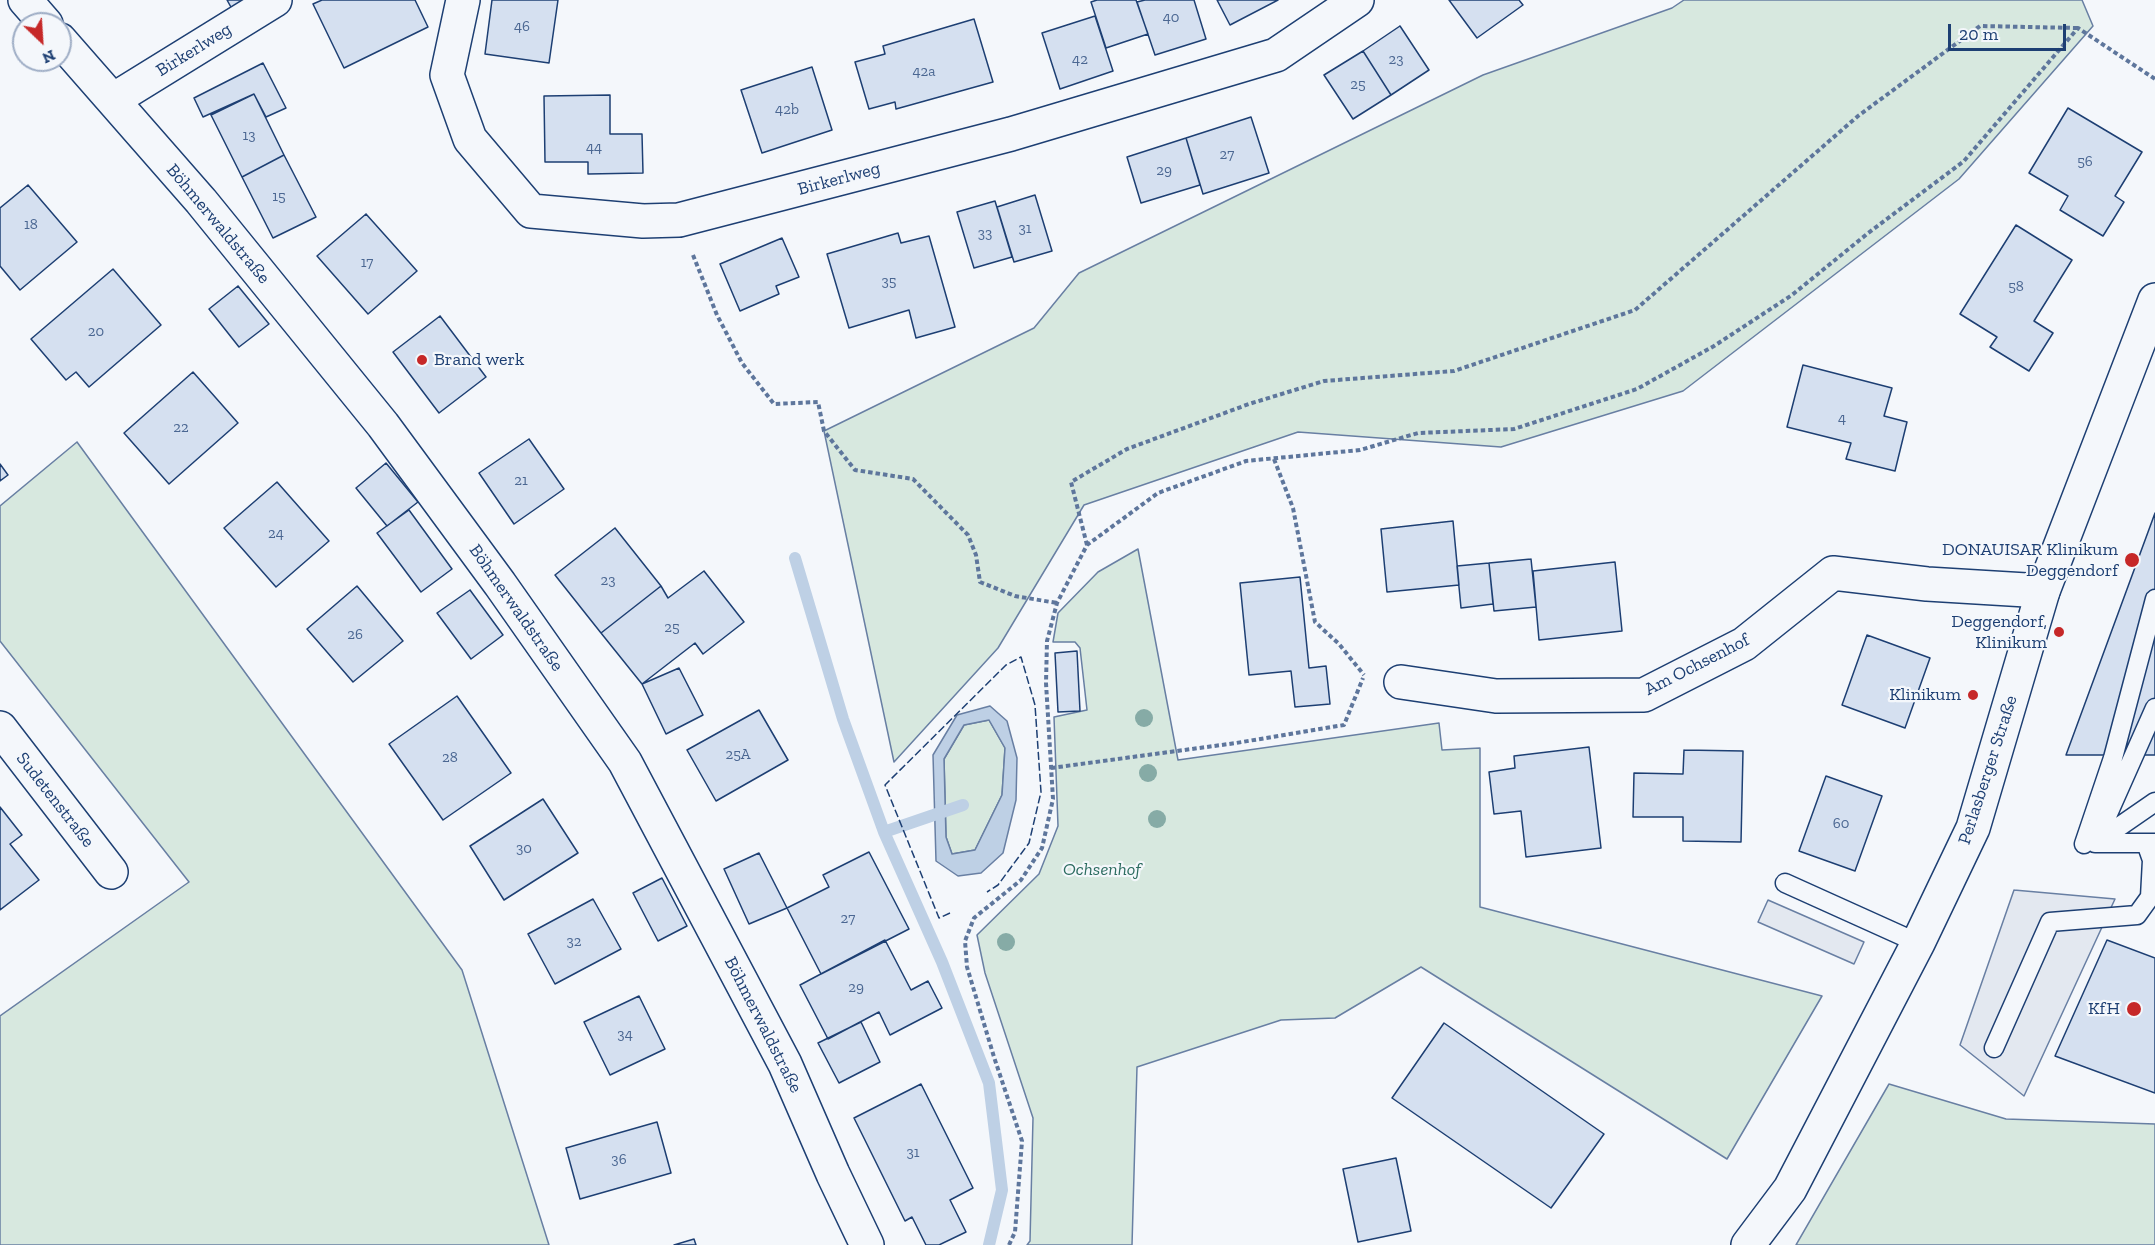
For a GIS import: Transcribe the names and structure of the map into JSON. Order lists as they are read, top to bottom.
{
  "streets": {
    "street": [
      "Birkerlweg",
      "Böhmerwaldstraße",
      "Am Ochsenhof",
      "Perlasberger Straße",
      "Sudetenstraße"
    ]
  },
  "crossings": [
    ["Birkerlweg", "Böhmerwaldstraße"],
    ["Am Ochsenhof", "Perlasberger Straße"]
  ],
  "parks": ["Ochsenhof"],
  "places": [
    "Brand werk",
    "DONAUISAR Klinikum Deggendorf",
    "Deggendorf, Klinikum",
    "Klinikum",
    "KfH"
  ],
  "house_numbers": [
    "40",
    "46",
    "42",
    "23",
    "42a",
    "25",
    "42b",
    "13",
    "44",
    "27",
    "56",
    "29",
    "15",
    "18",
    "31",
    "33",
    "17",
    "35",
    "58",
    "20",
    "4",
    "22",
    "21",
    "24",
    "23",
    "25",
    "26",
    "25A",
    "28",
    "60",
    "30",
    "27",
    "32",
    "29",
    "34",
    "31",
    "36"
  ],
  "scale_bar": "20 m",
  "north": "bottom right"
}
